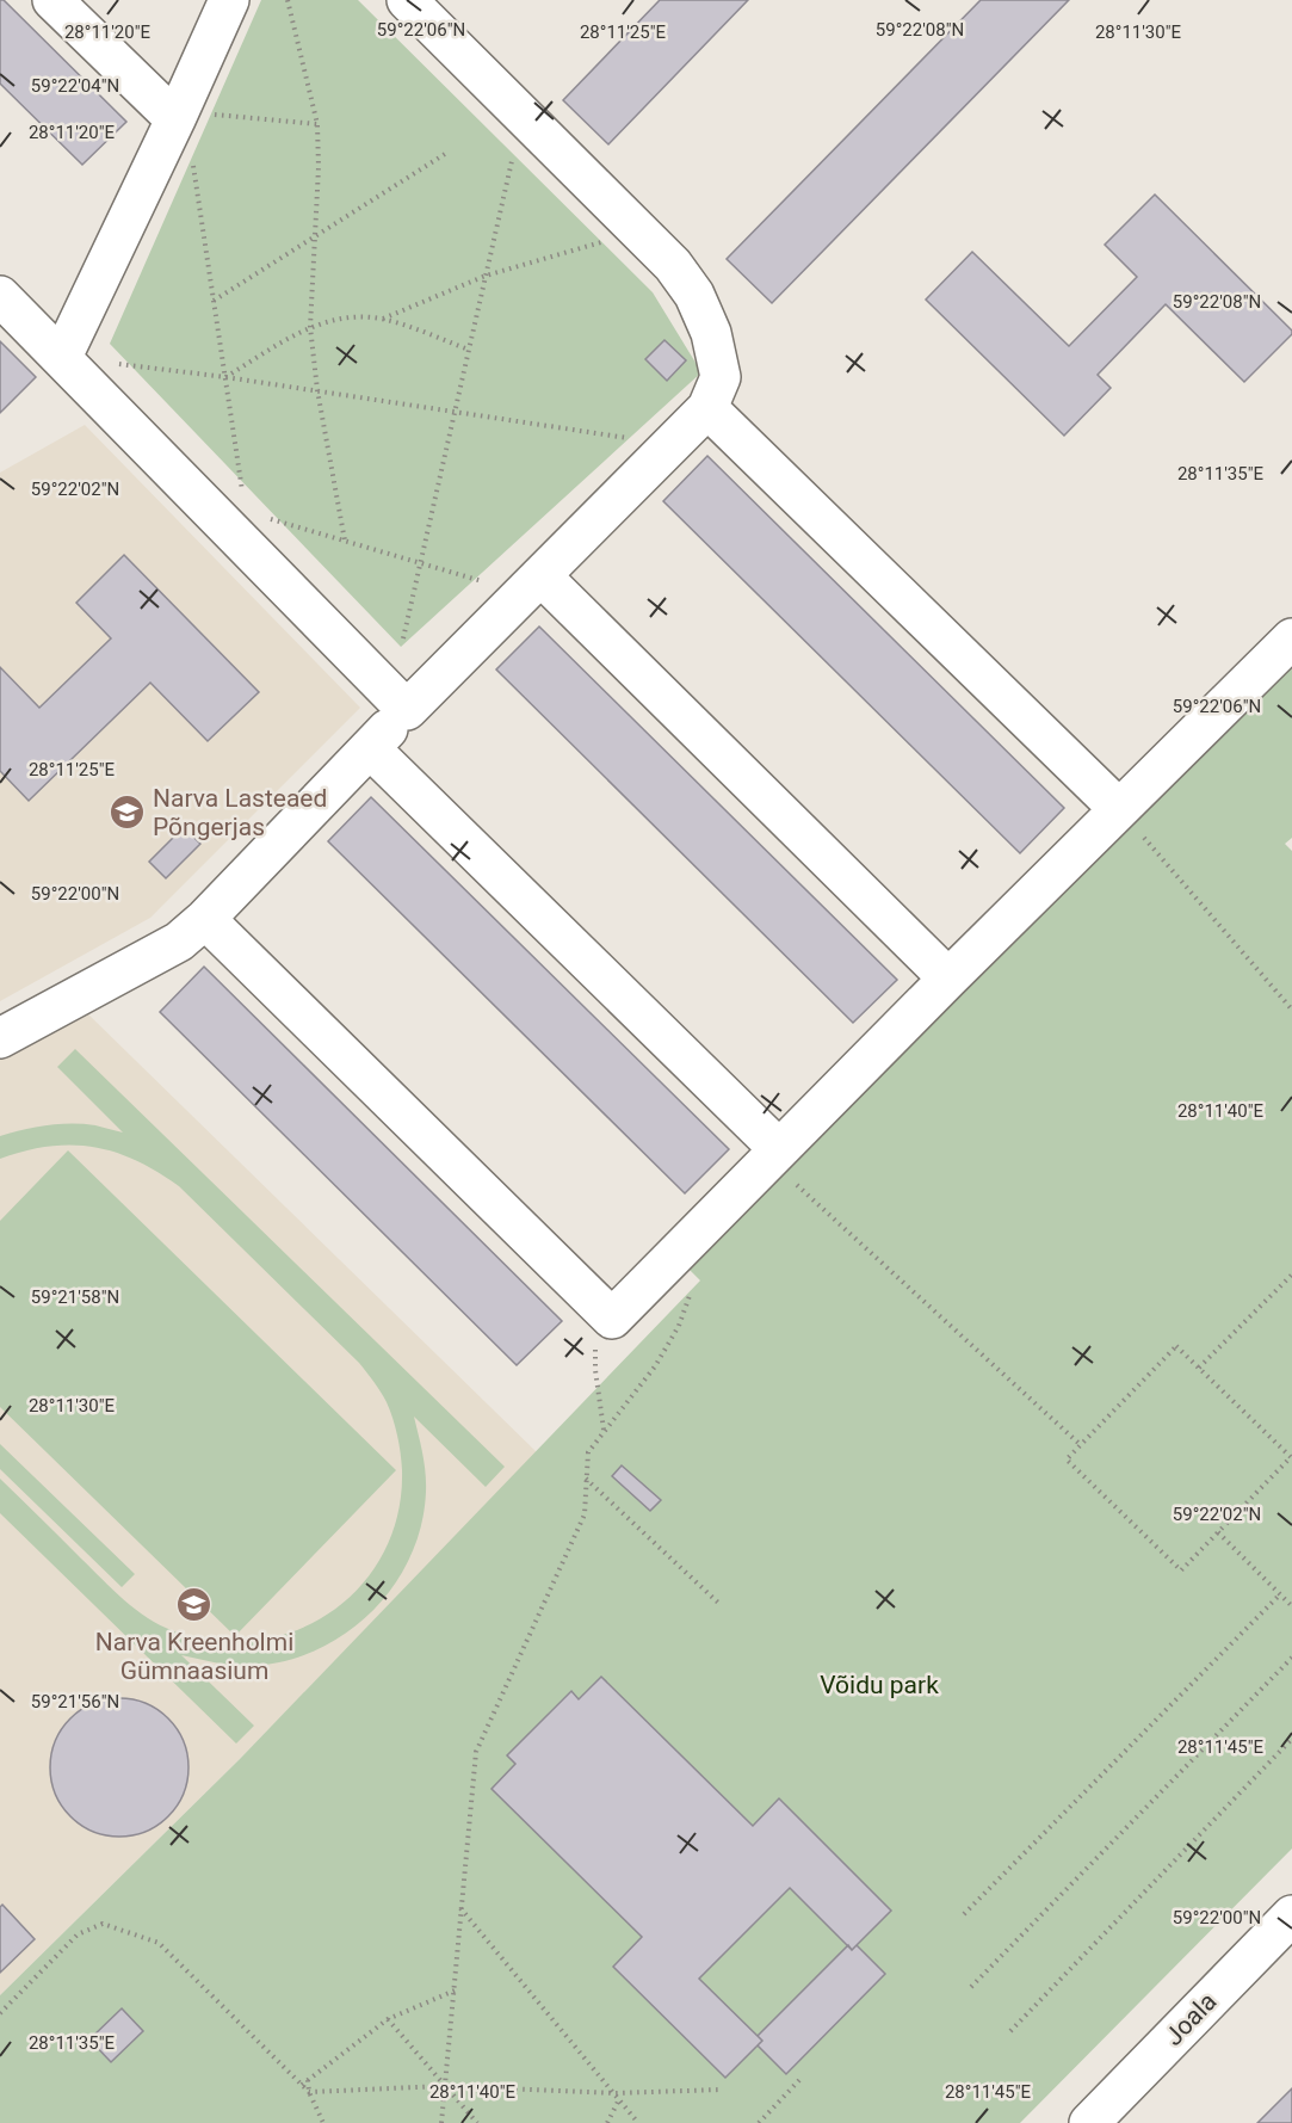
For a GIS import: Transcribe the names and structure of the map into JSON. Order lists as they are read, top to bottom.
{
  "streets": {
    "street": ["Joala"]
  },
  "parks": ["Võidu park"],
  "places": {
    "school or university": ["Narva Lasteaed Põngerjas", "Narva Kreenholmi Gümnaasium"]
  },
  "coordinates": [
    "59°22'06\"N",
    "59°22'08\"N",
    "28°11'20\"E",
    "28°11'25\"E",
    "28°11'30\"E",
    "59°22'04\"N",
    "28°11'35\"E",
    "59°22'02\"N",
    "59°22'00\"N",
    "28°11'40\"E",
    "59°21'58\"N",
    "59°21'56\"N",
    "28°11'45\"E"
  ]
}
